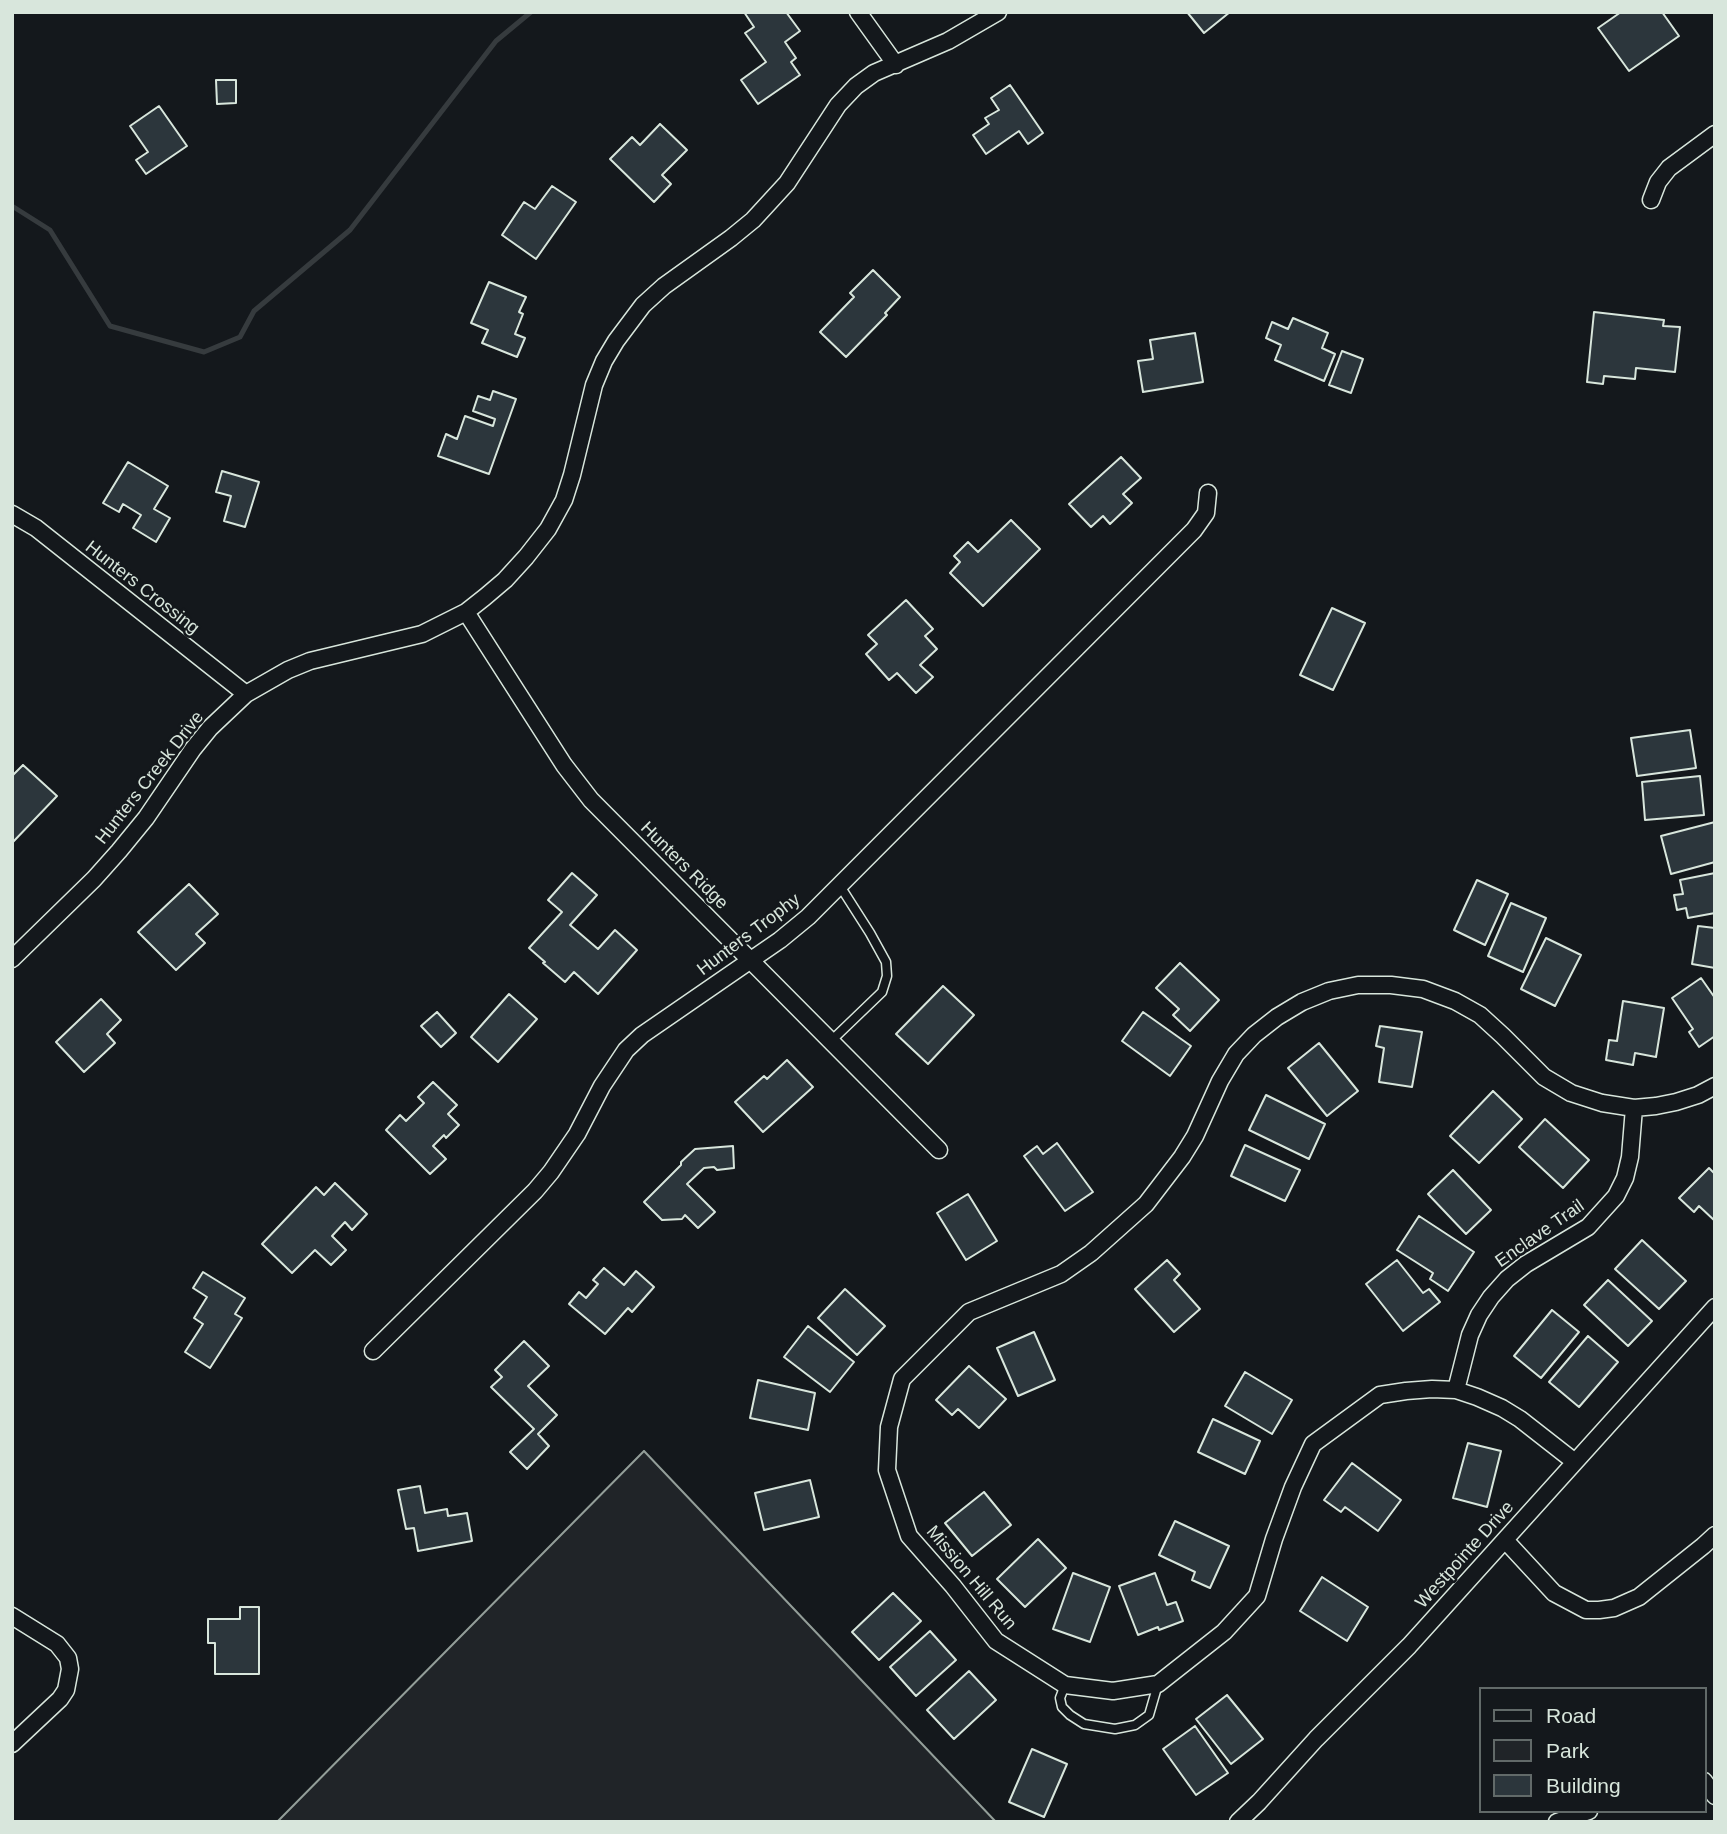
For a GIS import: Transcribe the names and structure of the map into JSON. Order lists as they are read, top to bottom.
{
  "streets": {
    "street": [
      "Hunters Crossing",
      "Hunters Creek Drive",
      "Hunters Ridge",
      "Hunters Trophy",
      "Enclave Trail",
      "Westpointe Drive",
      "Mission Hill Run"
    ]
  },
  "crossings": [
    ["Hunters Crossing", "Hunters Creek Drive"],
    ["Hunters Creek Drive", "Hunters Ridge"],
    ["Hunters Ridge", "Hunters Trophy"],
    ["Enclave Trail", "Mission Hill Run"],
    ["Westpointe Drive", "Mission Hill Run"]
  ],
  "legend": ["Road", "Park", "Building"]
}
